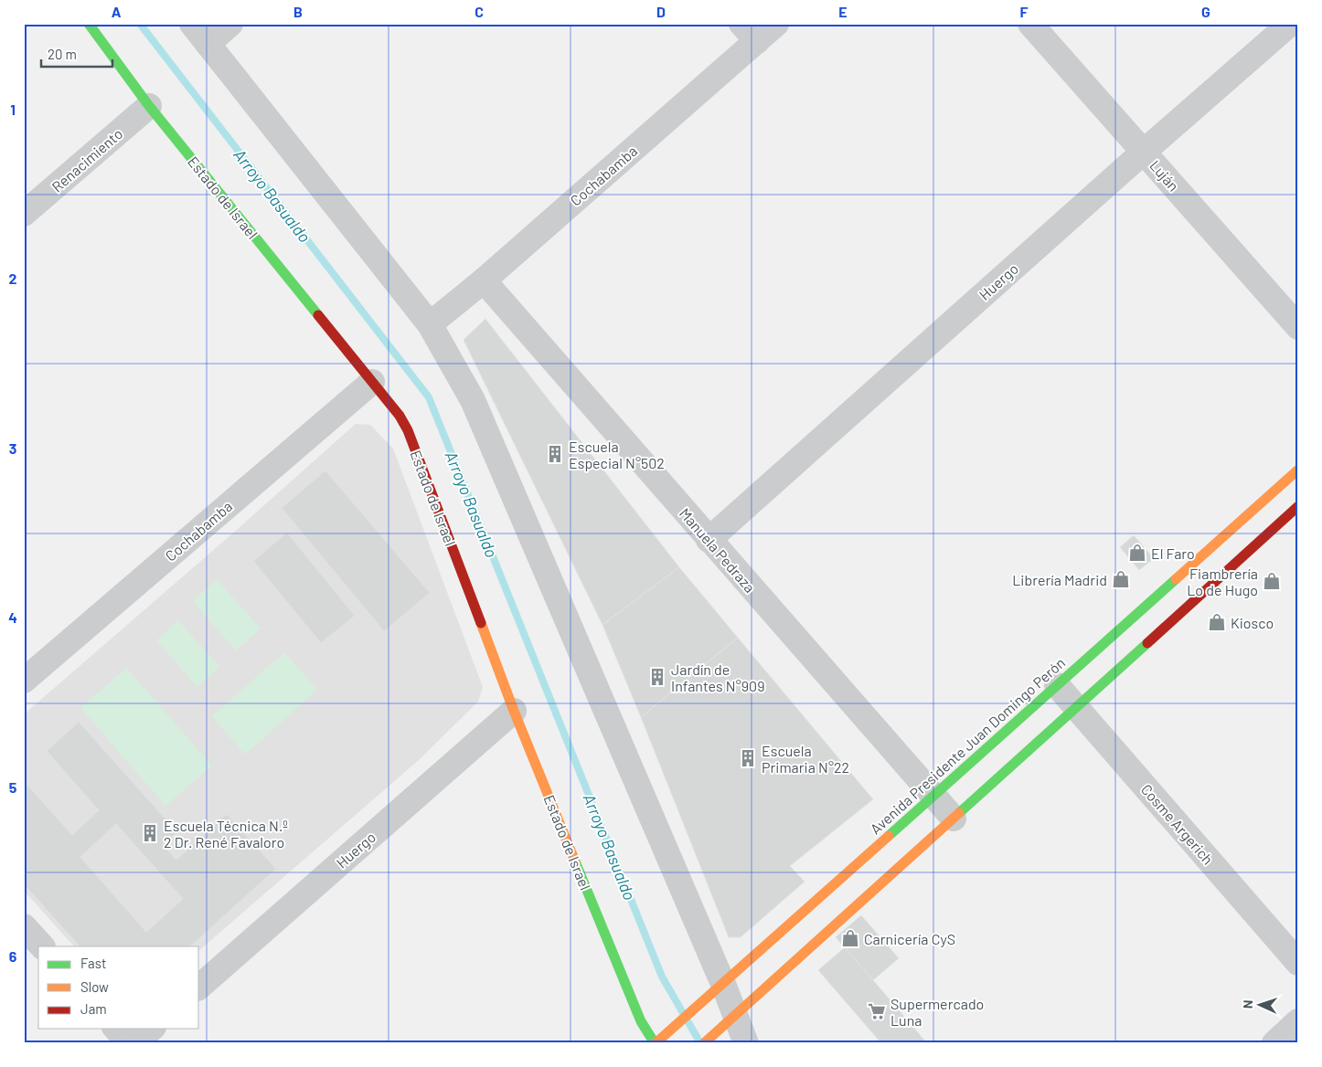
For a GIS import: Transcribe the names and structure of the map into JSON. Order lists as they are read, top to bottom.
{
  "streets": {
    "main road": ["Estado de Israel", "Avenida Presidente Juan Domingo Perón"],
    "street": [
      "Renacimiento",
      "Cochabamba",
      "Luján",
      "Huergo",
      "Manuela Pedraza",
      "Cosme Argerich"
    ]
  },
  "crossings": [
    ["Renacimiento", "Estado de Israel"],
    ["Cochabamba", "Estado de Israel"],
    ["Cochabamba", "Manuela Pedraza"],
    ["Luján", "Huergo"],
    ["Estado de Israel", "Huergo"],
    ["Estado de Israel", "Avenida Presidente Juan Domingo Perón"],
    ["Huergo", "Manuela Pedraza"],
    ["Manuela Pedraza", "Avenida Presidente Juan Domingo Perón"],
    ["Avenida Presidente Juan Domingo Perón", "Cosme Argerich"]
  ],
  "water": ["Arroyo Basualdo"],
  "places": {
    "building": [
      "Escuela Especial N°502",
      "Jardín de Infantes N°909",
      "Escuela Primaria N°22",
      "Escuela Técnica N.º 2 Dr. René Favaloro"
    ],
    "shop": [
      "El Faro",
      "Librería Madrid",
      "Fiambrería Lo de Hugo",
      "Kiosco",
      "Carnicería CyS"
    ],
    "supermarket": ["Supermercado Luna"]
  },
  "legend": ["Fast", "Slow", "Jam"],
  "scale_bar": "20 m",
  "north": "left",
  "grid": {
    "columns": [
      "A",
      "B",
      "C",
      "D",
      "E",
      "F",
      "G"
    ],
    "rows": [
      "1",
      "2",
      "3",
      "4",
      "5",
      "6"
    ]
  }
}
